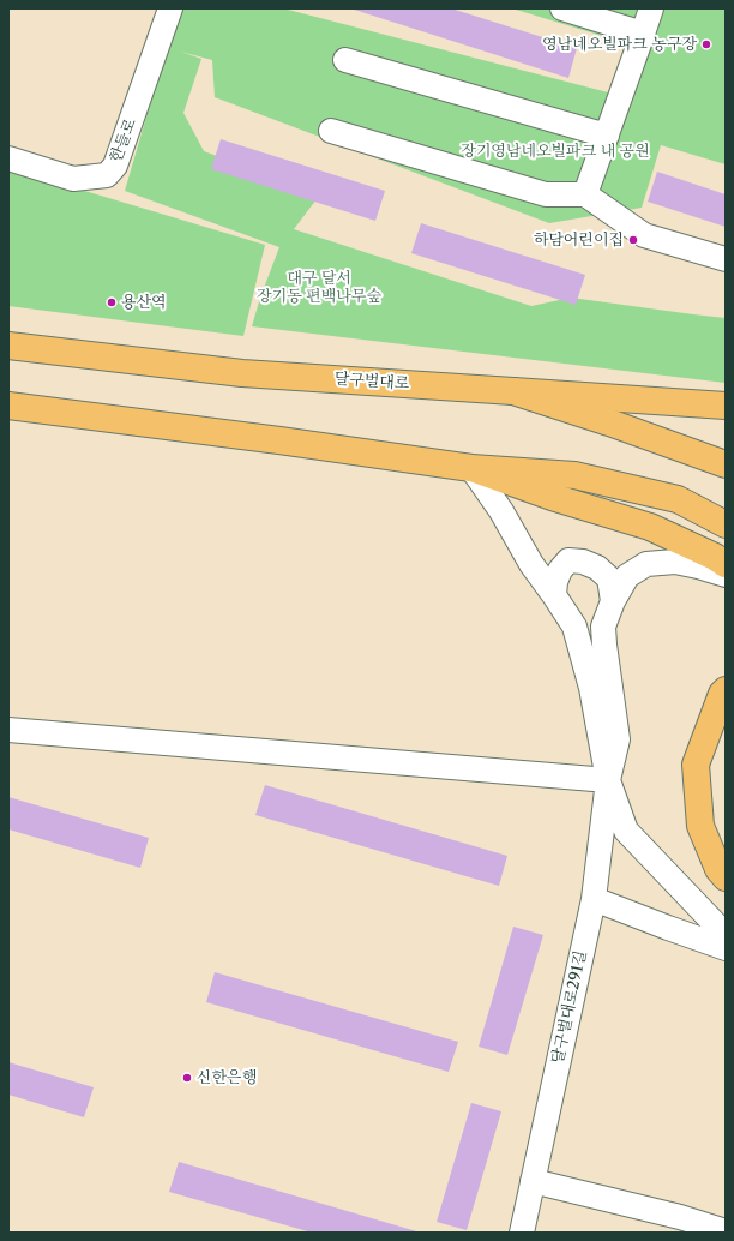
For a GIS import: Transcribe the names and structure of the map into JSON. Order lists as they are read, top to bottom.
{
  "streets": {
    "main road": ["달구벌대로"],
    "street": ["한들로", "달구벌대로291길"]
  },
  "parks": ["장기영남네오빌파크 내 공원", "대구 달서 장기동 편백나무숲"],
  "places": [
    "영남네오빌파크 농구장",
    "하담어린이집",
    "용산역",
    "신한은행"
  ]
}
